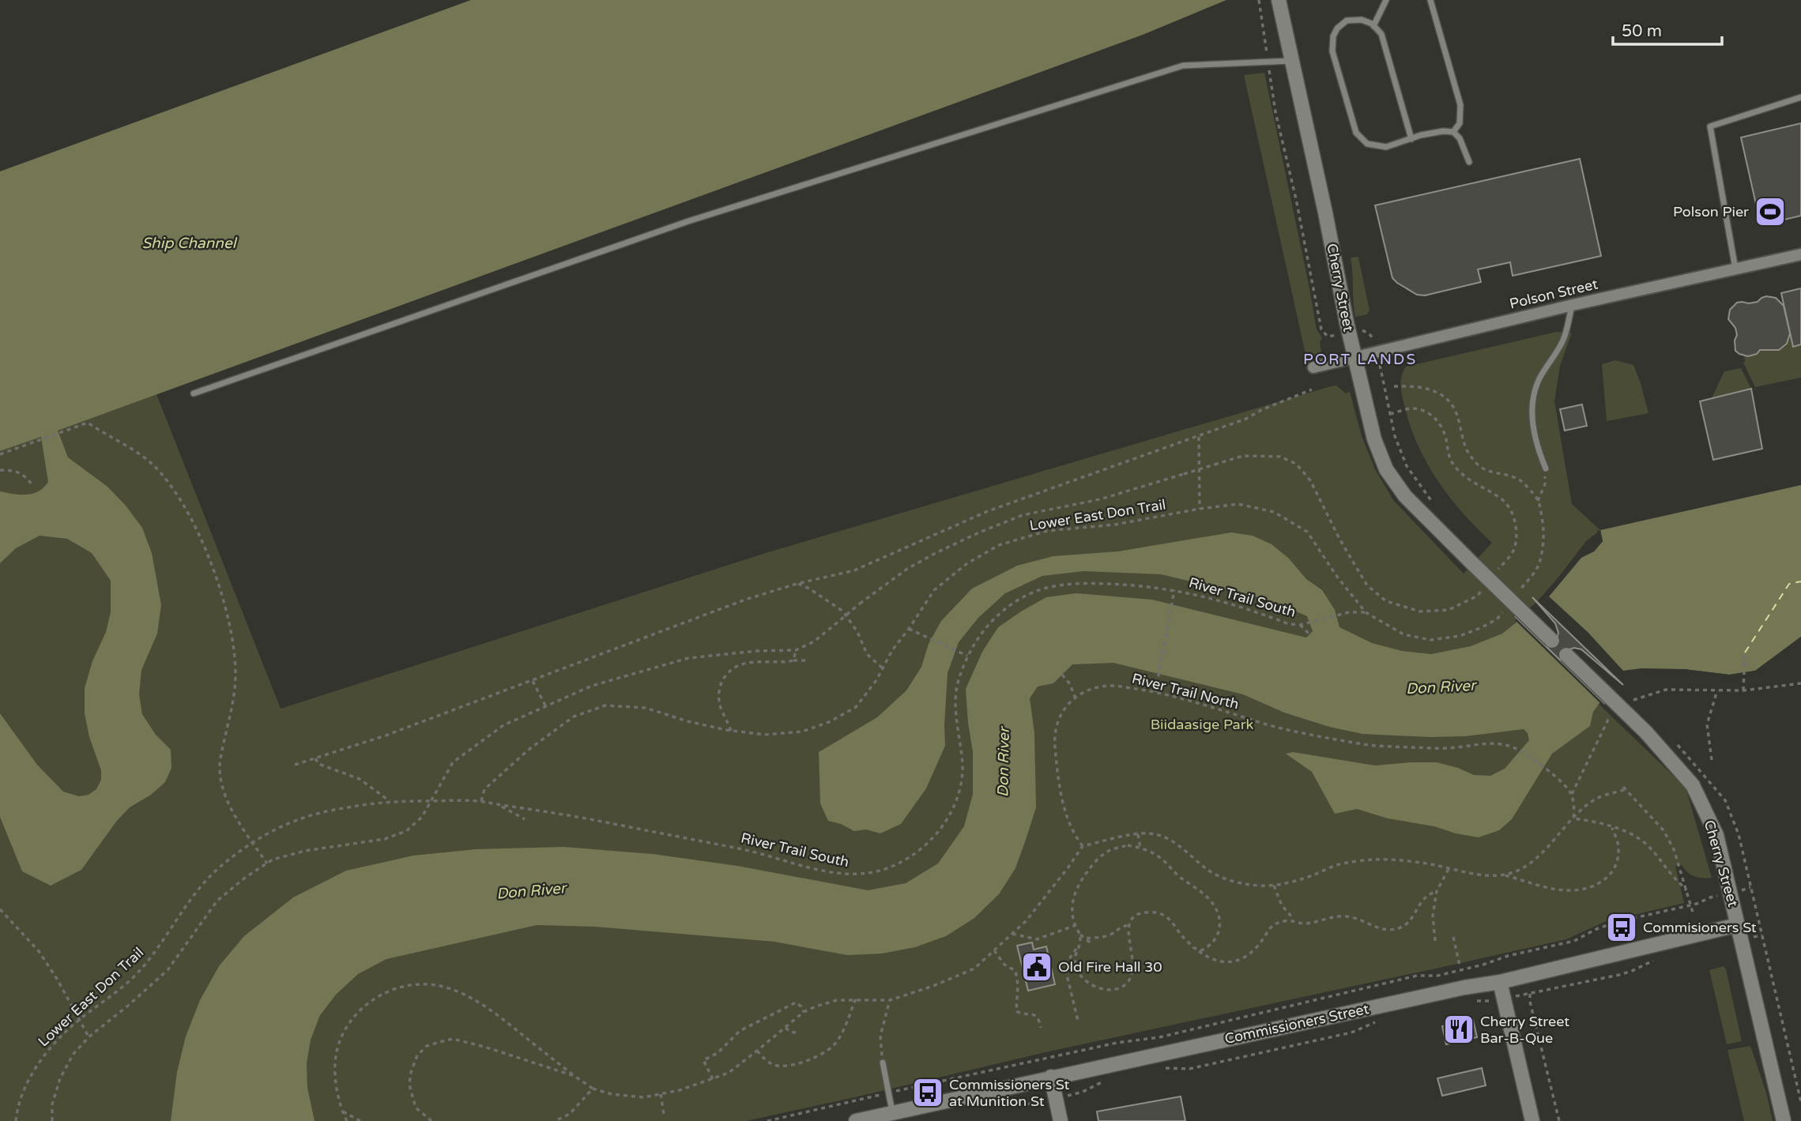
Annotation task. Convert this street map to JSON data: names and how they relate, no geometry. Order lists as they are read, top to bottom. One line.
{"streets":{"street":["Cherry Street","Polson Street","Commissioners Street"],"path":["Lower East Don Trail","River Trail South","River Trail North"]},"crossings":[["Cherry Street","Polson Street"],["Cherry Street","Commissioners Street"],["Lower East Don Trail","River Trail South"]],"districts":["PORT LANDS"],"water":["Ship Channel","Don River"],"parks":["Biidaasige Park"],"places":{"sports":["Polson Pier"],"bus stop":["Commisioners St","Commissioners St at Munition St"],"public building":["Old Fire Hall 30"],"restaurant":["Cherry Street Bar-B-Que"]},"scale_bar":"50 m"}
